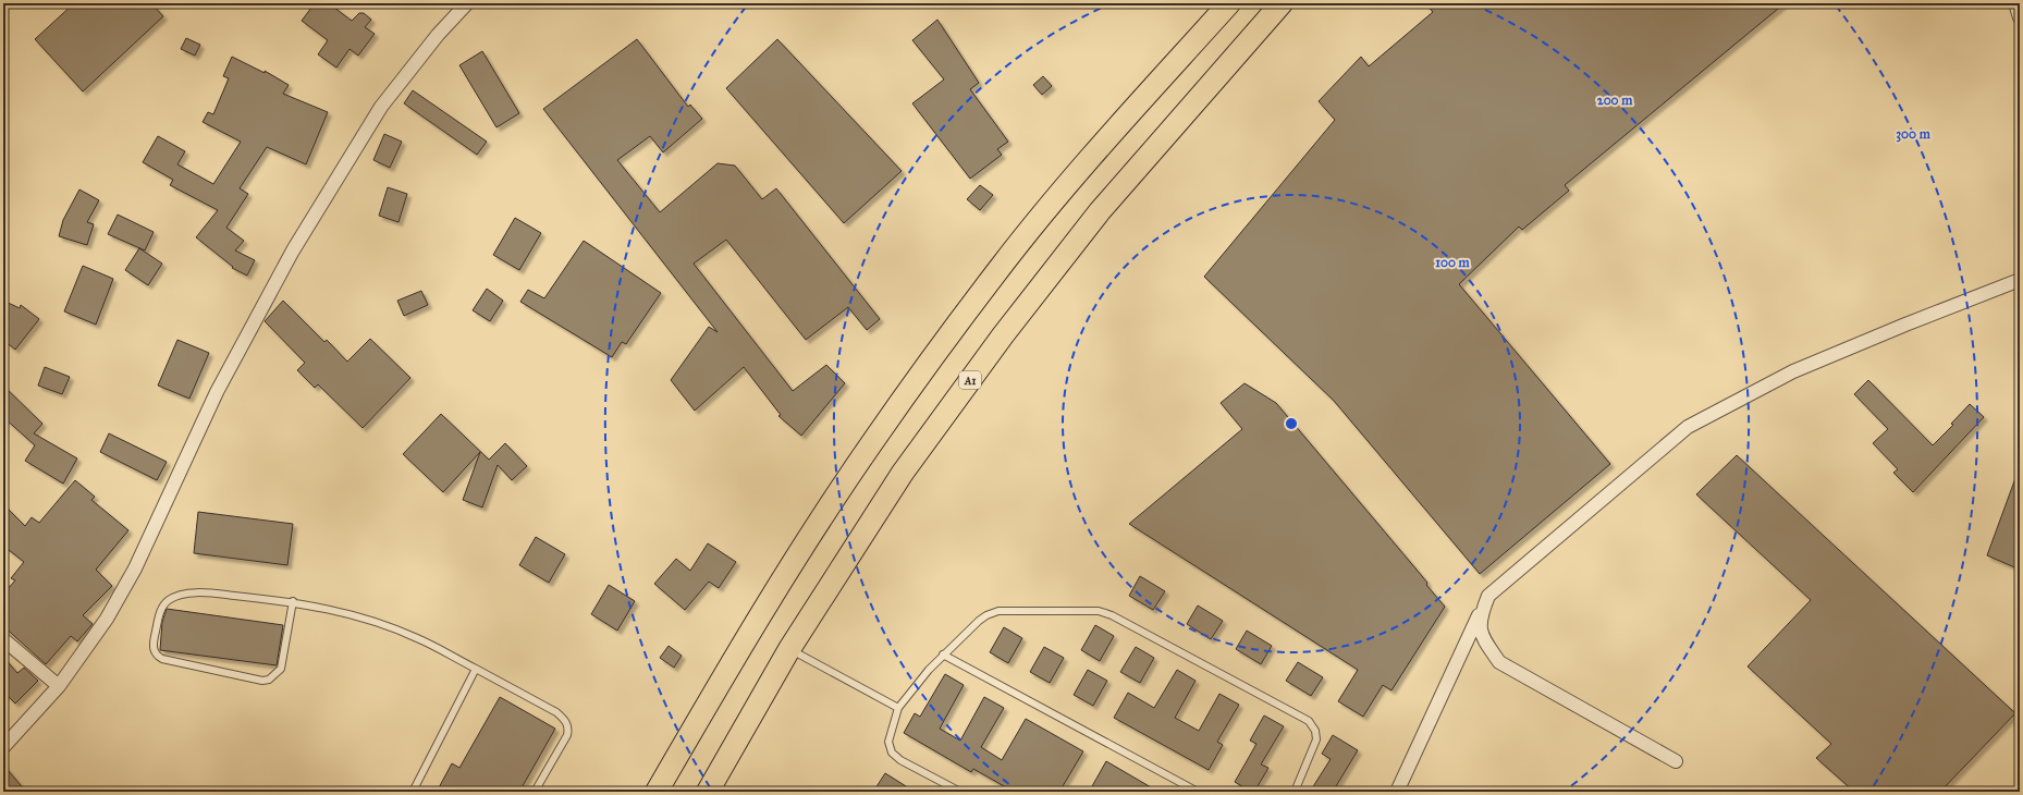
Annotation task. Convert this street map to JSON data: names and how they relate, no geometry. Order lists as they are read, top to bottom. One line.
{"streets":{"highway":["A1"]},"rings":["200 m","300 m","100 m"]}
